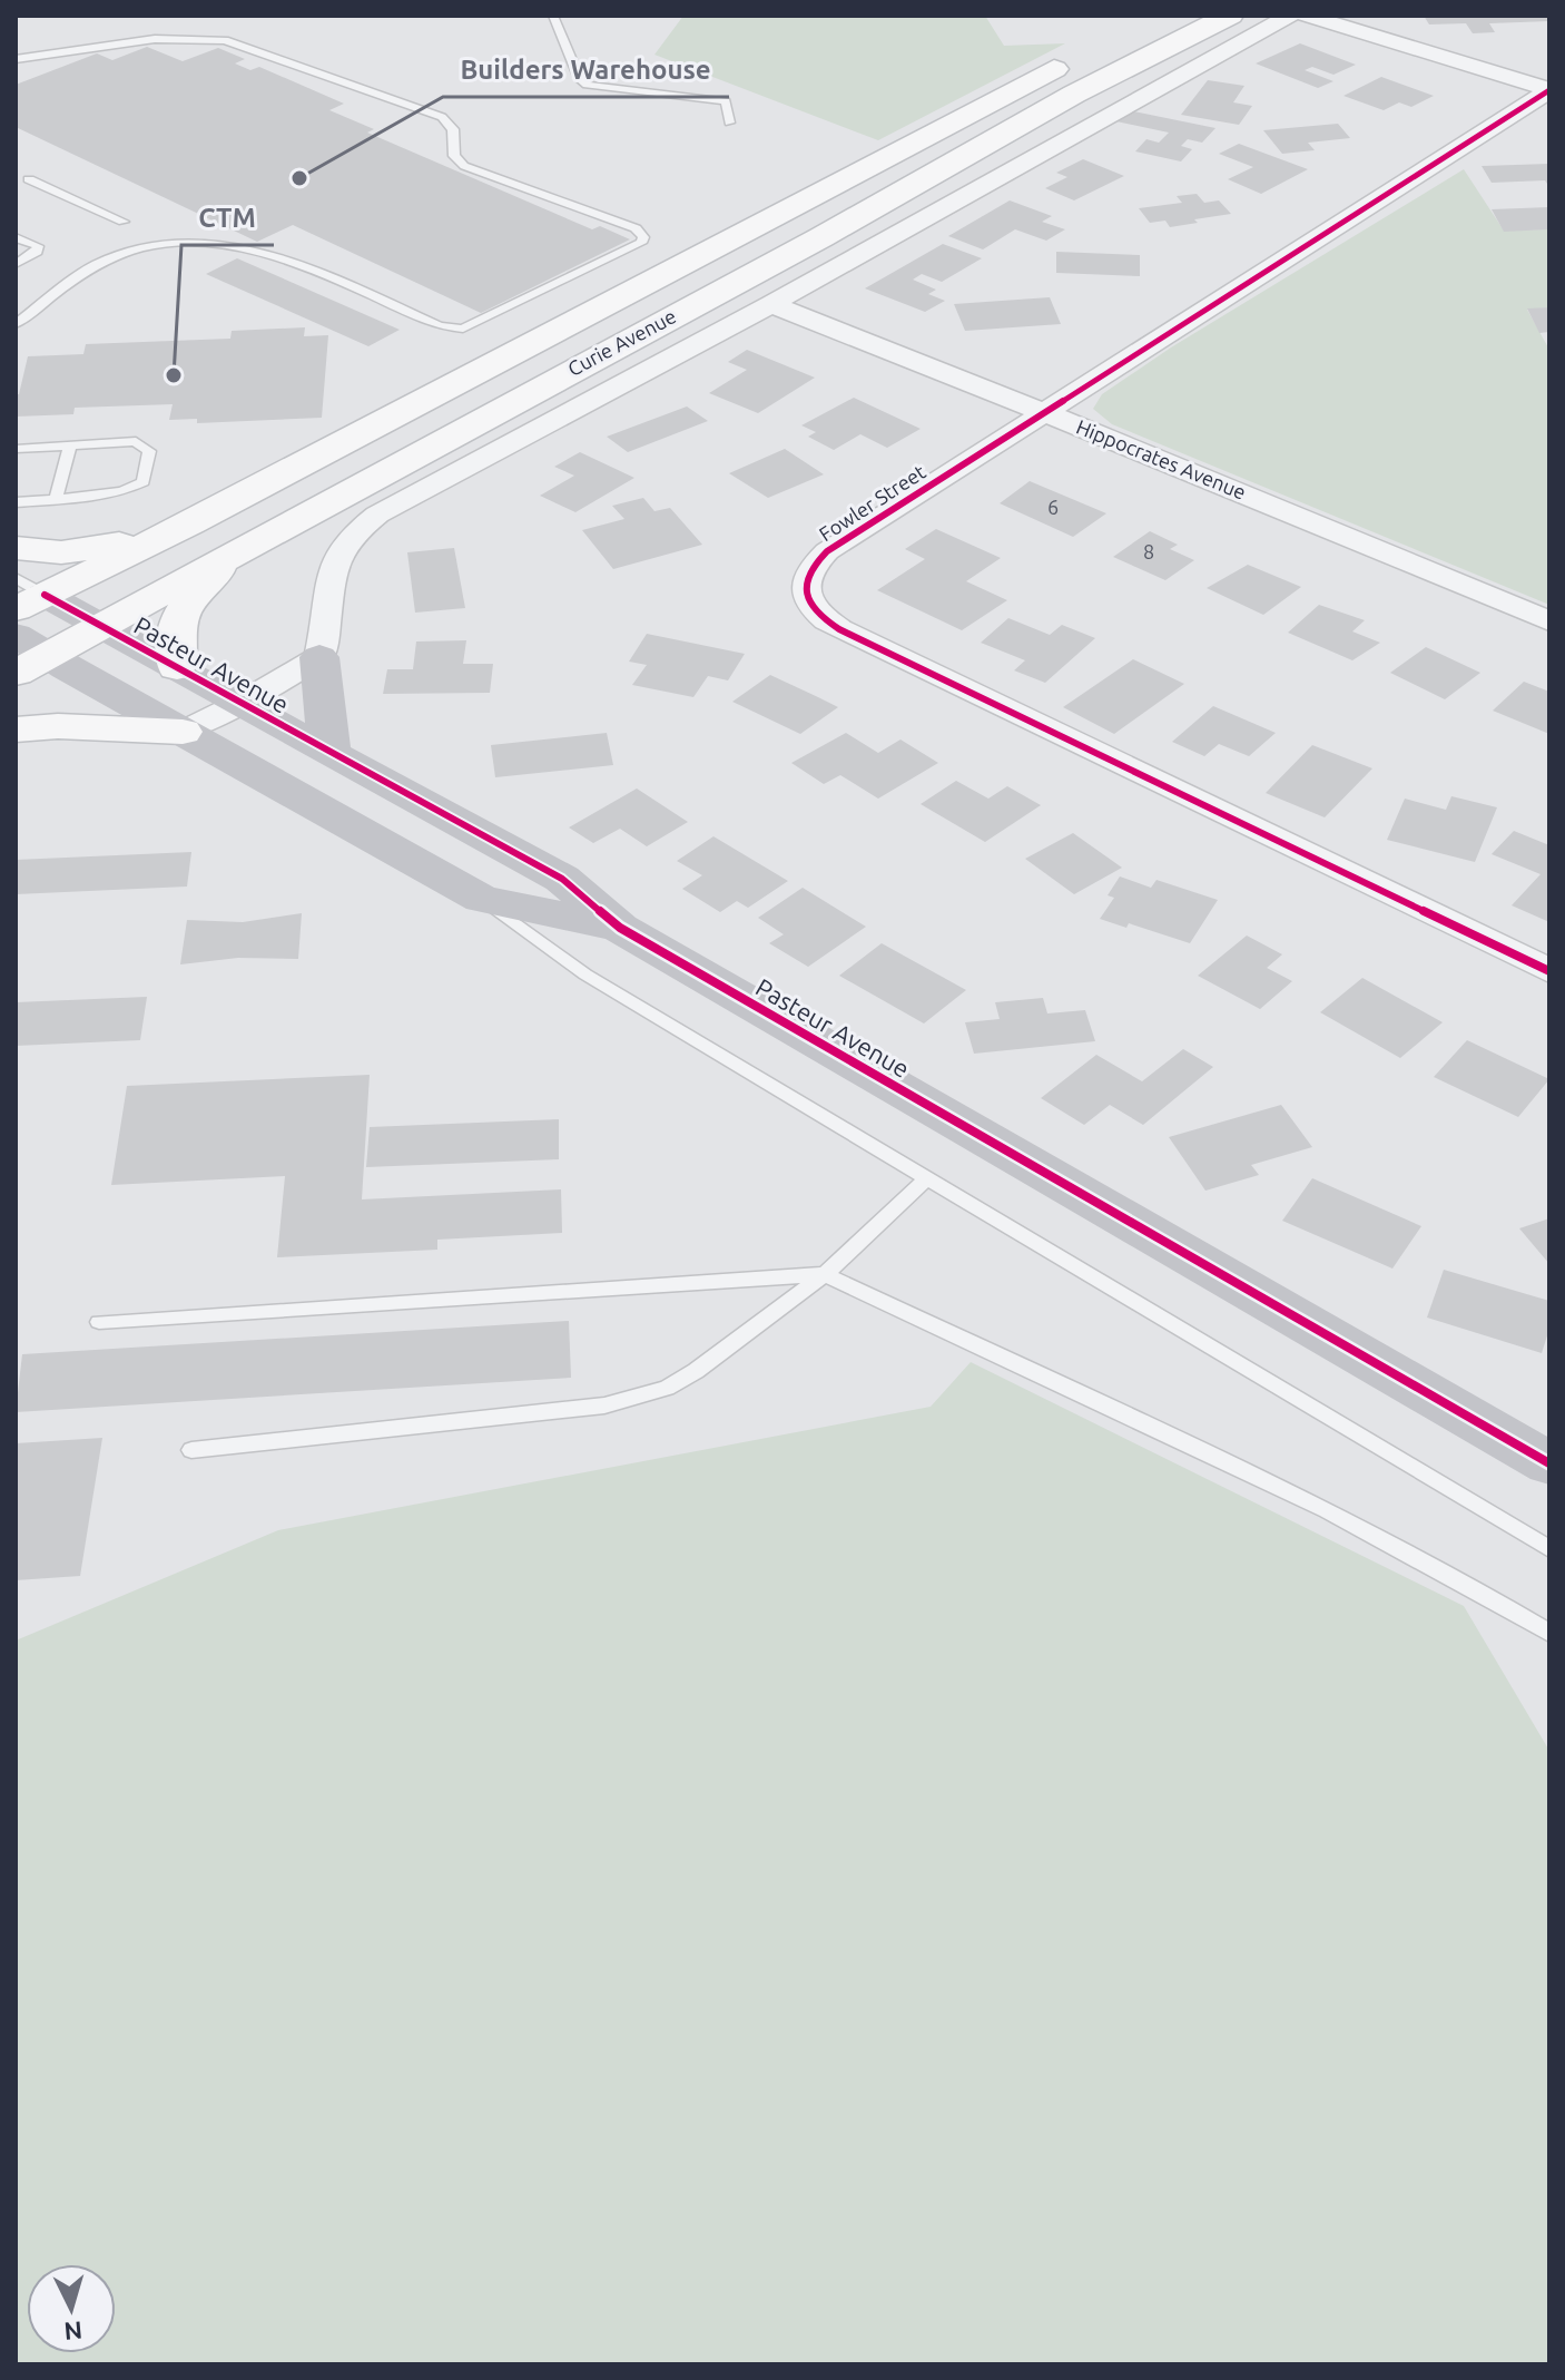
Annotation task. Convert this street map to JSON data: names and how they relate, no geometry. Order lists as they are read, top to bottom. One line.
{"streets":{"main road":["Curie Avenue"],"street":["Hippocrates Avenue","Fowler Street","Pasteur Avenue"]},"crossings":[["Curie Avenue","Hippocrates Avenue"],["Curie Avenue","Pasteur Avenue"],["Hippocrates Avenue","Fowler Street"]],"places":["Builders Warehouse","CTM"],"house_numbers":["6","8"],"north":"bottom"}
